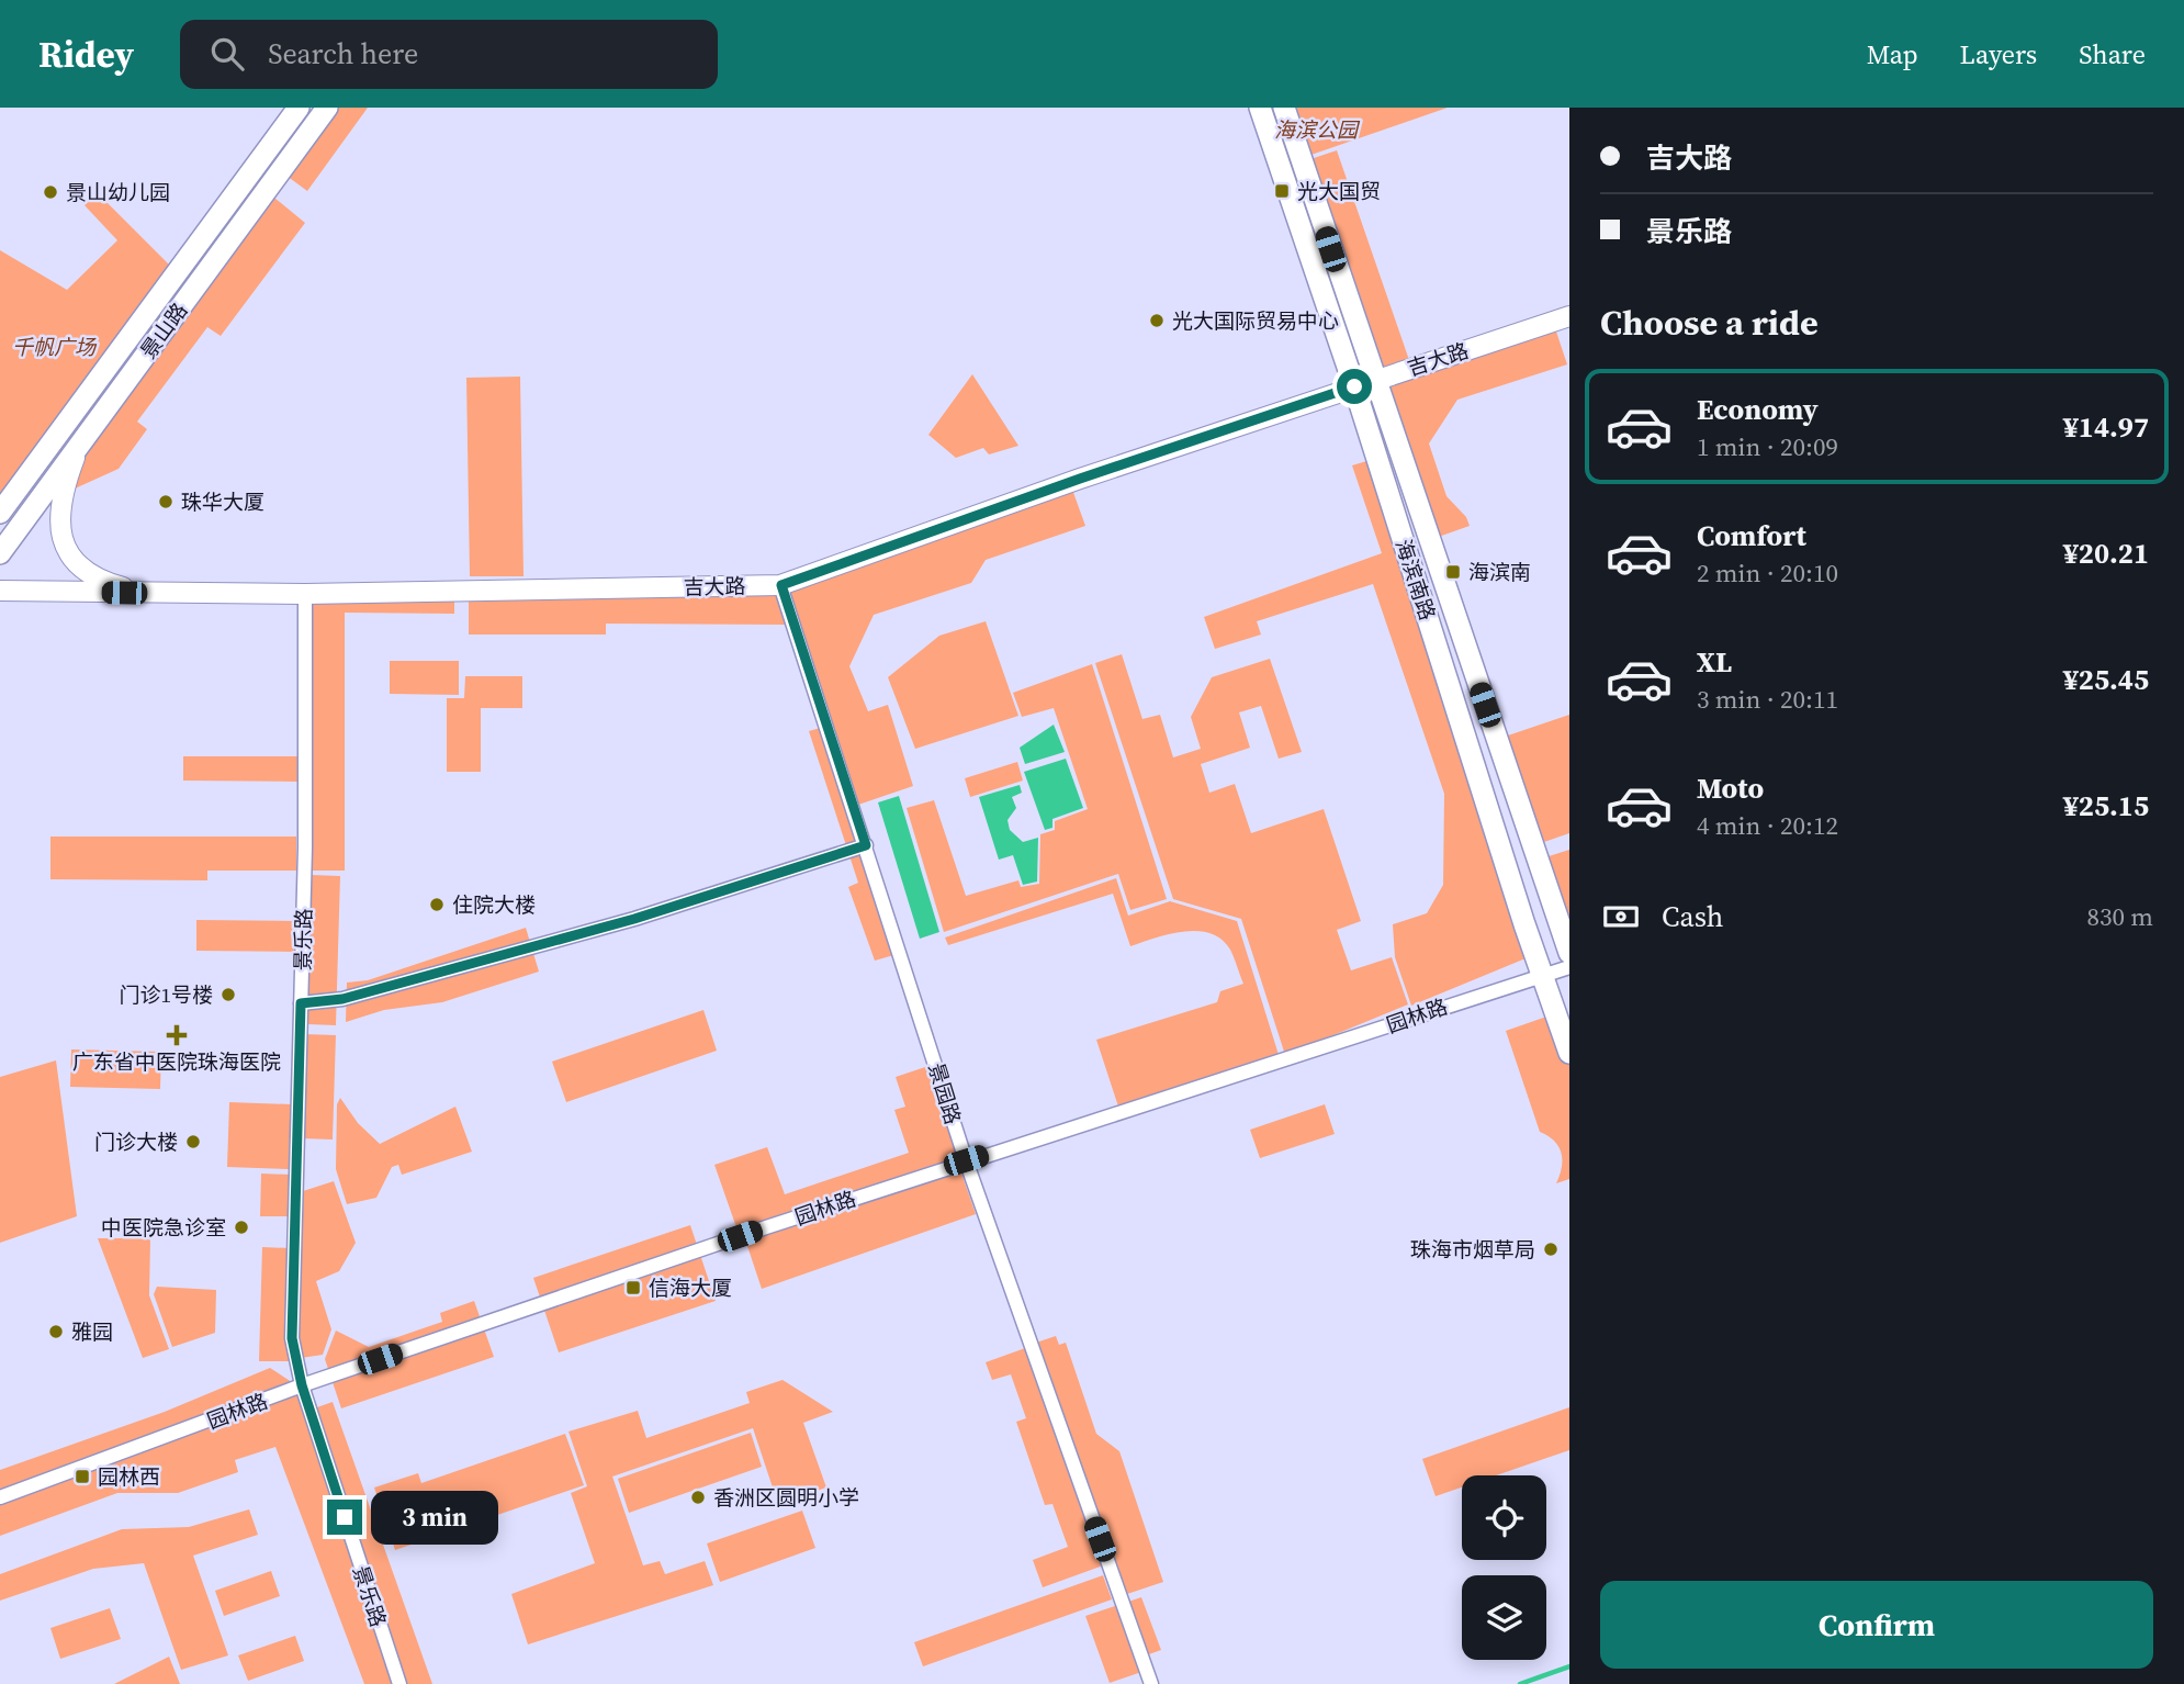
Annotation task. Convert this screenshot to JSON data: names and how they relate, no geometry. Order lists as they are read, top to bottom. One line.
{"streets":{"main road":["景山路","吉大路","海滨南路"],"street":["景乐路","园林路","景园路"]},"crossings":[["吉大路","海滨南路"],["吉大路","景乐路"],["吉大路","景园路"],["海滨南路","园林路"],["景乐路","园林路"],["园林路","景园路"]],"parks":["海滨公园","千帆广场"],"places":{"transit":["光大国贸","海滨南","信海大厦","园林西"],"other":["景山幼儿园","光大国际贸易中心","珠华大厦","住院大楼","门诊1号楼","门诊大楼","中医院急诊室","珠海市烟草局","雅园","香洲区圆明小学"],"health":["广东省中医院珠海医院"]},"page":{"header":"Ridey","search":"Search here","nav":["Map","Layers","Share"],"banner":["吉大路","景乐路"],"heading":"Choose a ride","list":[{"name":"Economy","note":"1 min · 20:09","value":"¥14.97"},{"name":"Comfort","note":"2 min · 20:10","value":"¥20.21"},{"name":"XL","note":"3 min · 20:11","value":"¥25.45"},{"name":"Moto","note":"4 min · 20:12","value":"¥25.15"}],"pay":["Cash","830 m"],"bubble":"3 min","buttons":"Confirm"}}
